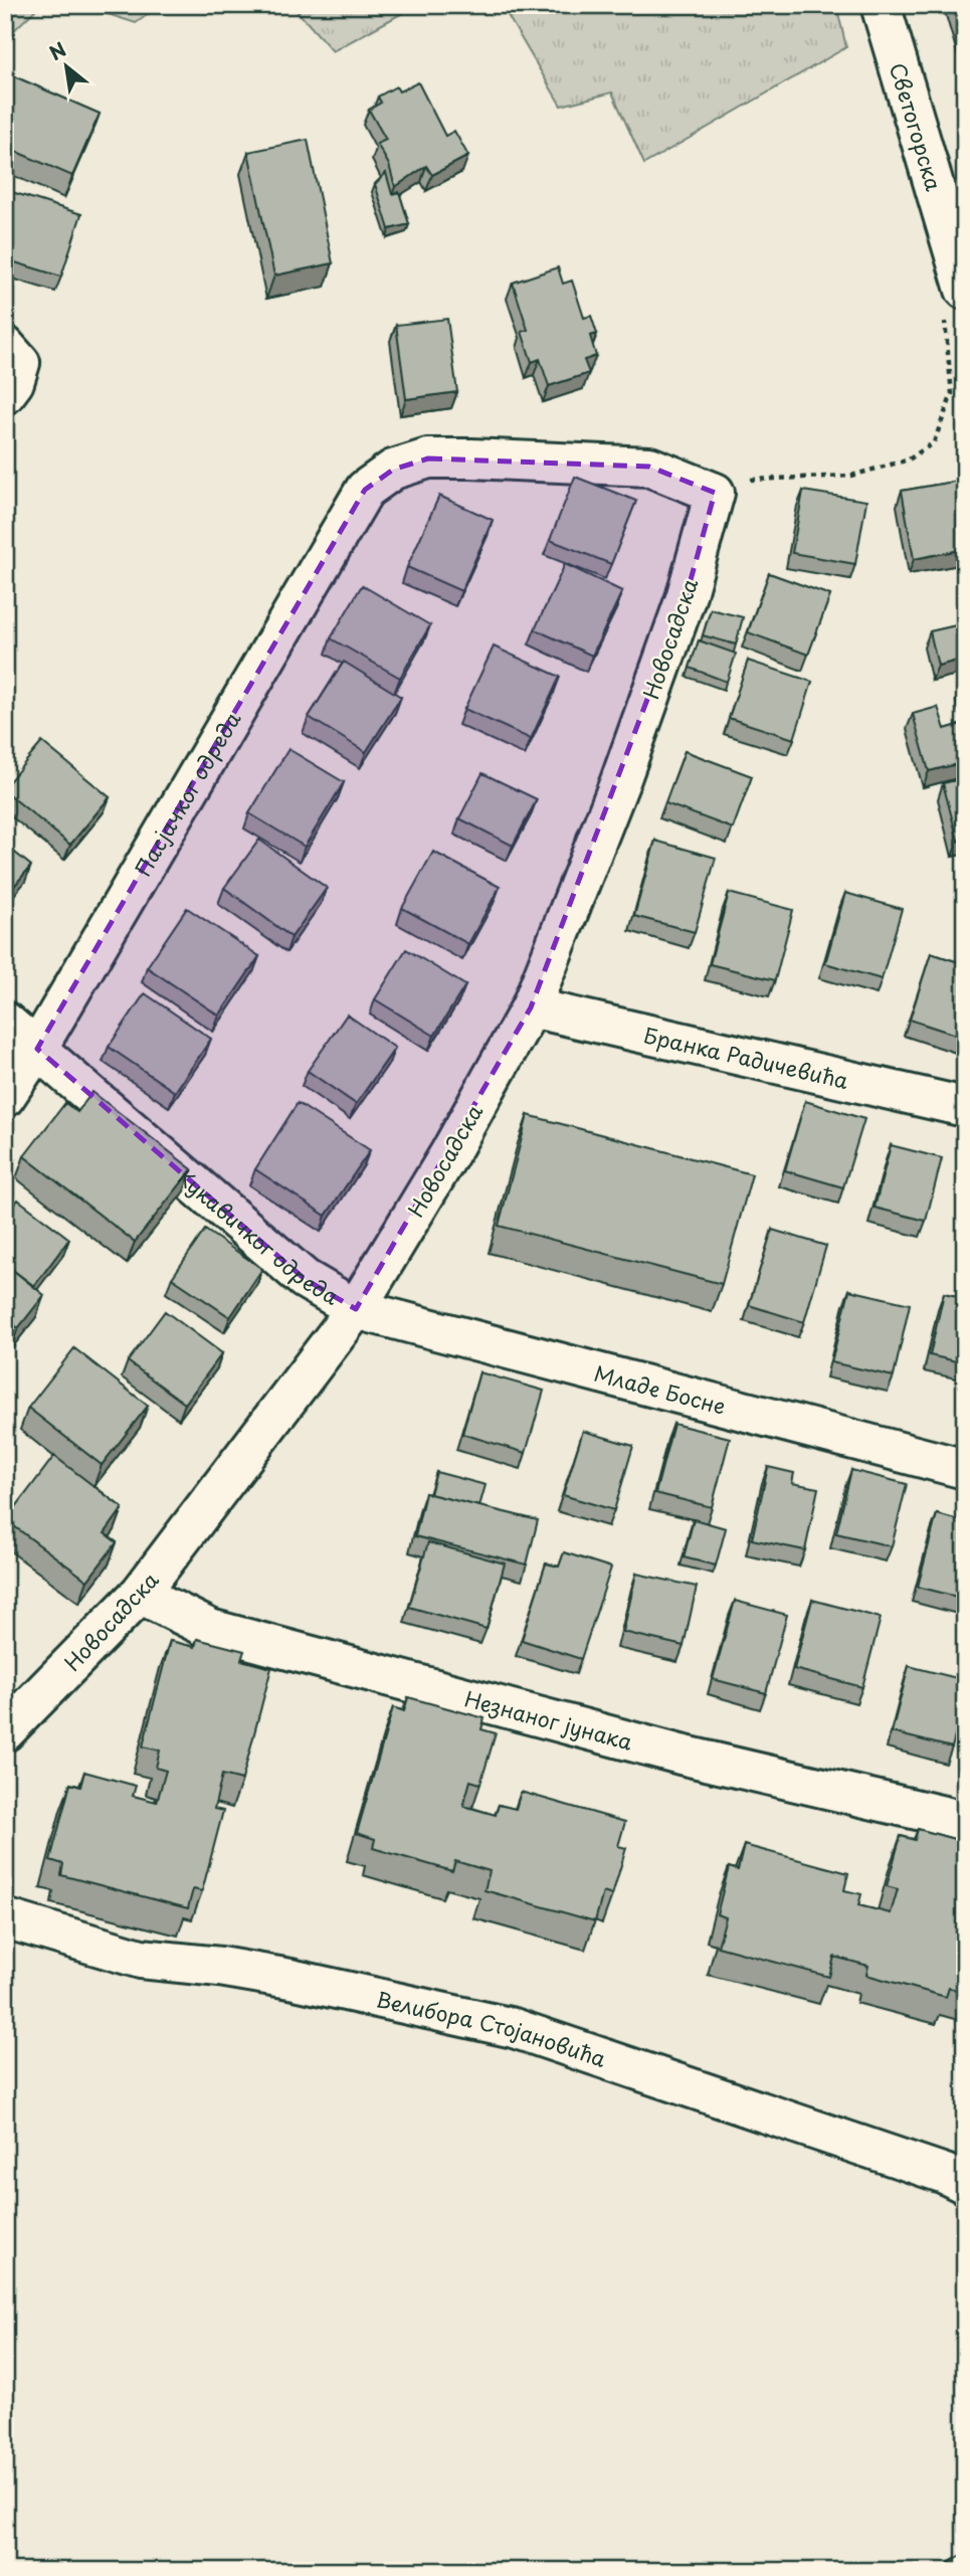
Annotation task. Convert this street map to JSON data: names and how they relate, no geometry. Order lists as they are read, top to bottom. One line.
{"streets":{"street":["Светогорска","Новосадска","Пасјачког одреда","Бранка Радичевића","Кукавичког одреда","Младе Босне","Незнаног јунака","Велибора Стојановића"]},"crossings":[["Новосадска","Пасјачког одреда"],["Новосадска","Бранка Радичевића"],["Новосадска","Кукавичког одреда"],["Новосадска","Младе Босне"],["Новосадска","Незнаног јунака"],["Пасјачког одреда","Кукавичког одреда"],["Кукавичког одреда","Младе Босне"]],"north":"top left"}
